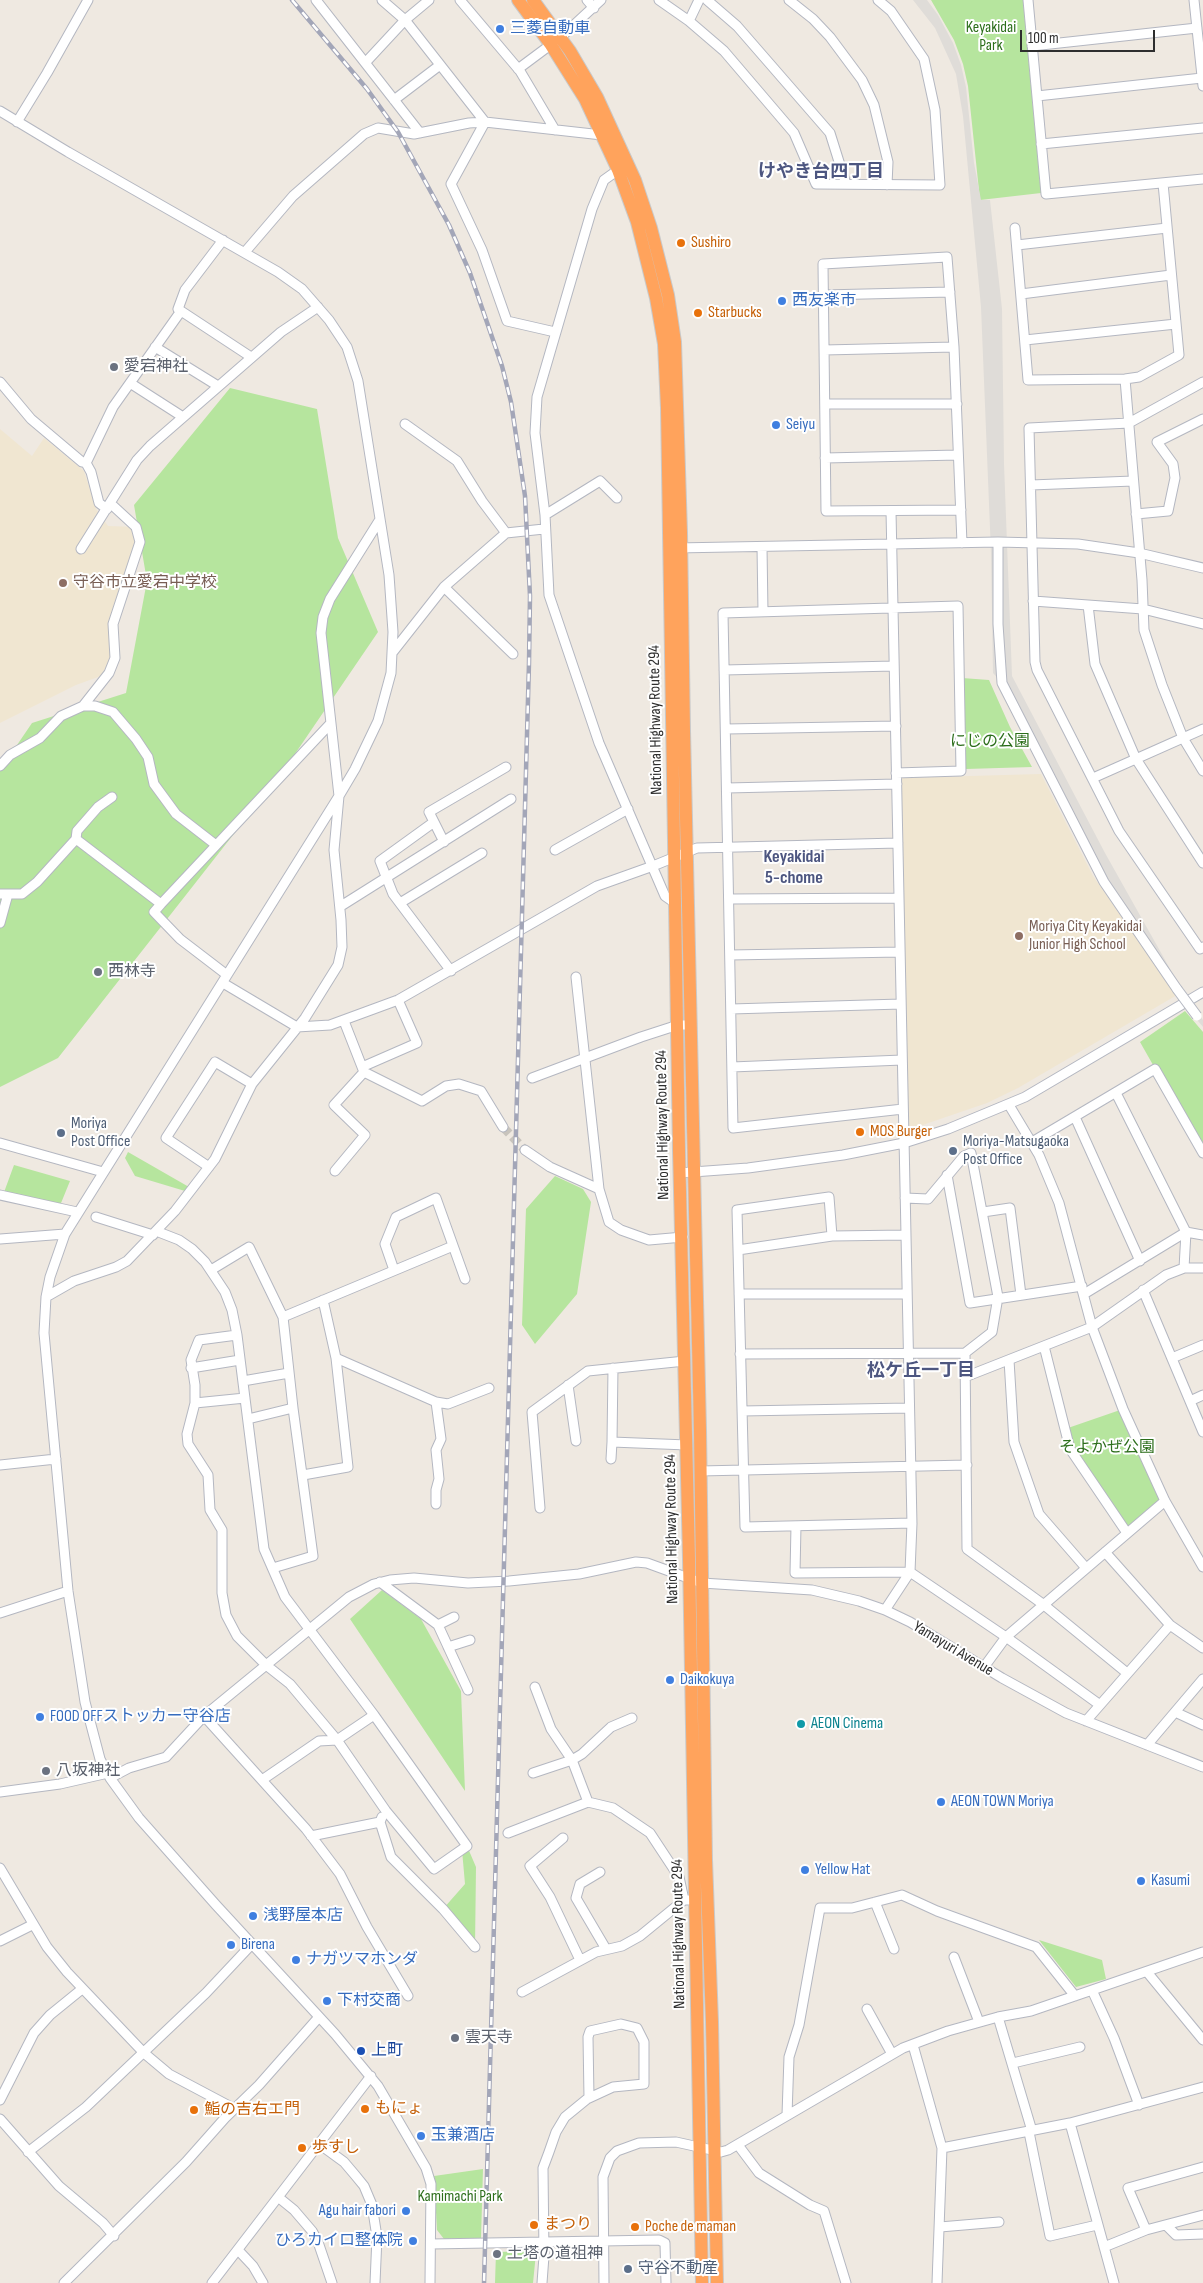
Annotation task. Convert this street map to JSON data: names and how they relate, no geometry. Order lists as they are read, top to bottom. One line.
{"streets":{"highway":["National Highway Route 294"],"street":["Yamayuri Avenue"]},"crossings":[["National Highway Route 294","Yamayuri Avenue"]],"districts":["けやき台四丁目","Keyakidai 5-chome","松ケ丘一丁目"],"parks":["Keyakidai Park","にじの公園","そよかぜ公園","Kamimachi Park"],"places":["三菱自動車","Sushiro","西友楽市","Starbucks","愛宕神社","Seiyu","守谷市立愛宕中学校","Moriya City Keyakidai Junior High School","西林寺","MOS Burger","Moriya Post Office","Moriya-Matsugaoka Post Office","Daikokuya","FOOD OFFストッカー守谷店","AEON Cinema","八坂神社","AEON TOWN Moriya","Yellow Hat","Kasumi","浅野屋本店","Birena","ナガツマホンダ","下村交商","雲天寺","上町","もにょ","鮨の吉右エ門","玉兼酒店","歩すし","Agu hair fabori","まつり","Poche de maman","ひろカイロ整体院","土塔の道祖神","守谷不動産"],"scale_bar":"100 m"}
